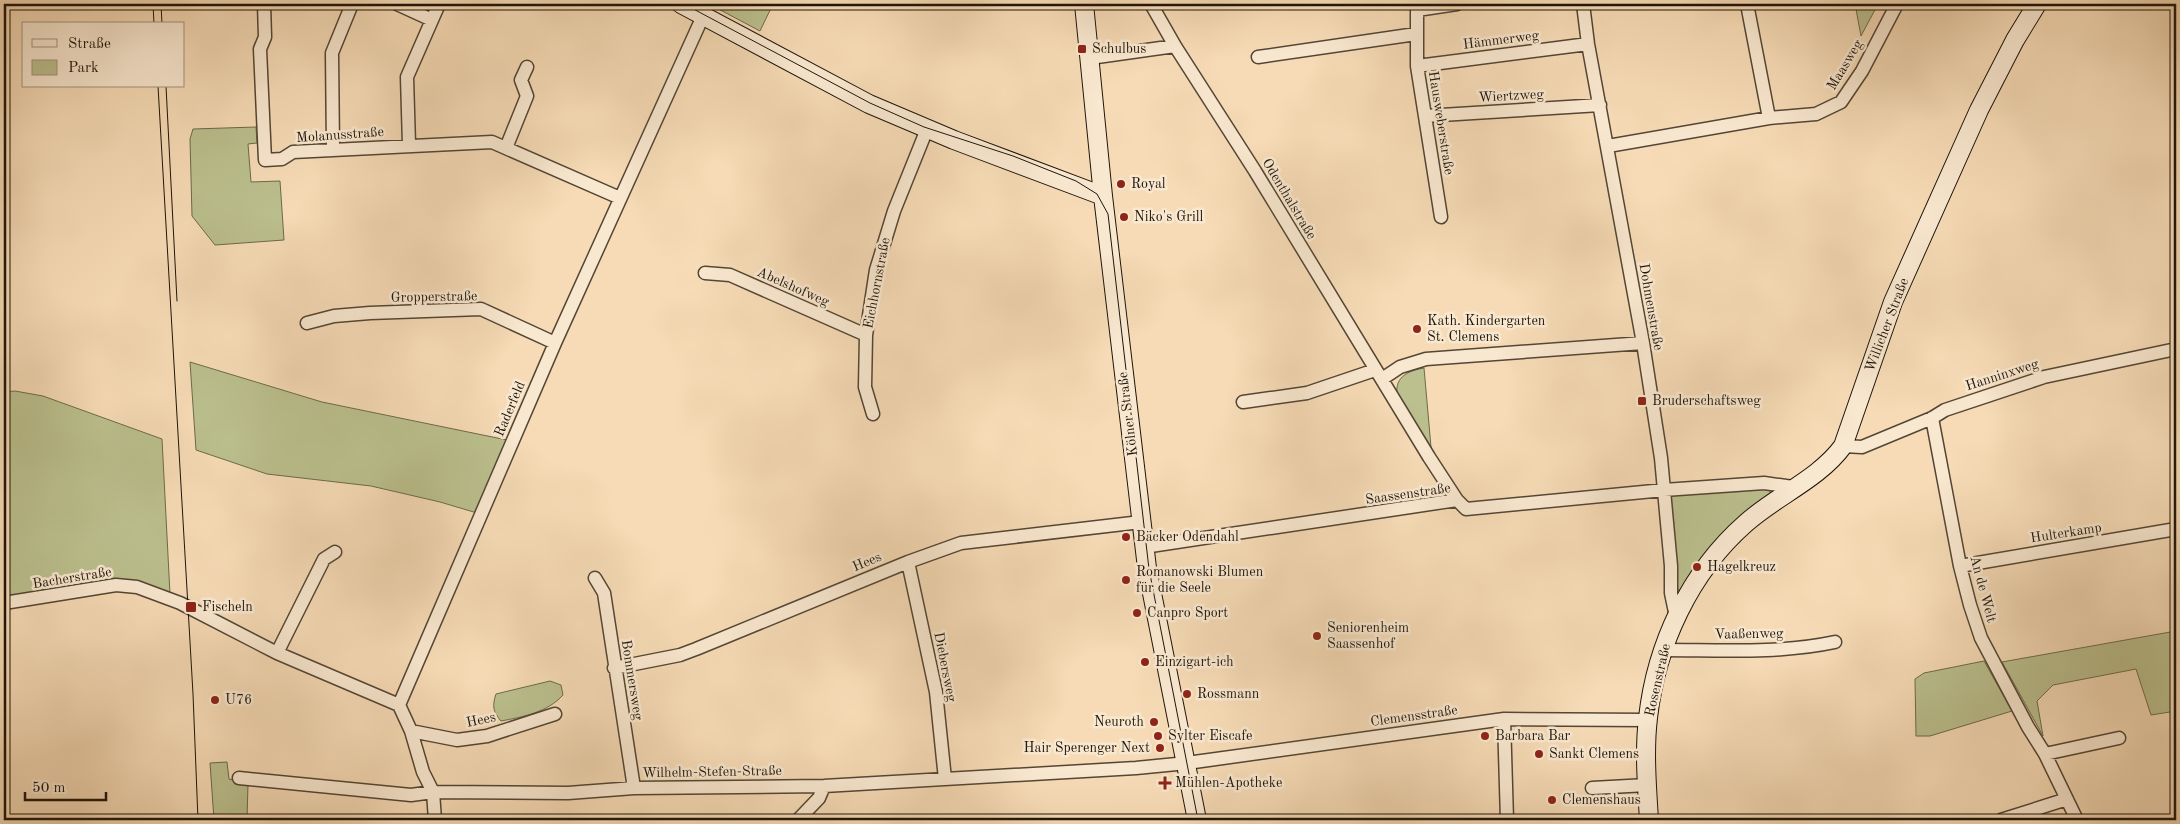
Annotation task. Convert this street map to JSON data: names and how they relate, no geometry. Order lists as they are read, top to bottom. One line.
{"streets":{"street":["Hämmerweg","Maasweg","Wiertzweg","Hausweberstraße","Molanusstraße","Odenthalstraße","Eichhornstraße","Abelshofweg","Gropperstraße","Dohmenstraße","Willicher Straße","Hanninxweg","Raderfeld","Kölner Straße","Saassenstraße","Hulterkamp","Hees","Bacherstraße","An de Welt","Vaaßenweg","Diebersweg","Bommersweg","Rosenstraße","Clemensstraße","Wilhelm-Stefen-Straße"]},"crossings":[["Hämmerweg","Hausweberstraße"],["Hämmerweg","Dohmenstraße"],["Maasweg","Dohmenstraße"],["Wiertzweg","Hausweberstraße"],["Wiertzweg","Dohmenstraße"],["Molanusstraße","Raderfeld"],["Odenthalstraße","Saassenstraße"],["Eichhornstraße","Abelshofweg"],["Gropperstraße","Raderfeld"],["Dohmenstraße","Willicher Straße"],["Dohmenstraße","Saassenstraße"],["Dohmenstraße","Rosenstraße"],["Willicher Straße","Hanninxweg"],["Willicher Straße","Saassenstraße"],["Willicher Straße","Rosenstraße"],["Hanninxweg","An de Welt"],["Kölner Straße","Saassenstraße"],["Kölner Straße","Hees"],["Kölner Straße","Clemensstraße"],["Kölner Straße","Wilhelm-Stefen-Straße"],["Hulterkamp","An de Welt"],["Hees","Diebersweg"],["Hees","Bommersweg"],["Vaaßenweg","Rosenstraße"],["Diebersweg","Wilhelm-Stefen-Straße"],["Bommersweg","Wilhelm-Stefen-Straße"],["Rosenstraße","Clemensstraße"],["Clemensstraße","Wilhelm-Stefen-Straße"]],"places":{"transit":["Schulbus","Bruderschaftsweg","Fischeln"],"other":["Royal","Niko's Grill","Kath. Kindergarten St. Clemens","Bäcker Odendahl","Hagelkreuz","Romanowski Blumen für die Seele","Canpro Sport","Seniorenheim Saassenhof","Einzigart-ich","Rossmann","U76","Neuroth","Sylter Eiscafe","Barbara Bar","Hair Sperenger Next","Sankt Clemens","Clemenshaus"],"health":["Mühlen-Apotheke"]},"legend":["Straße","Park"],"scale_bar":"50 m"}
